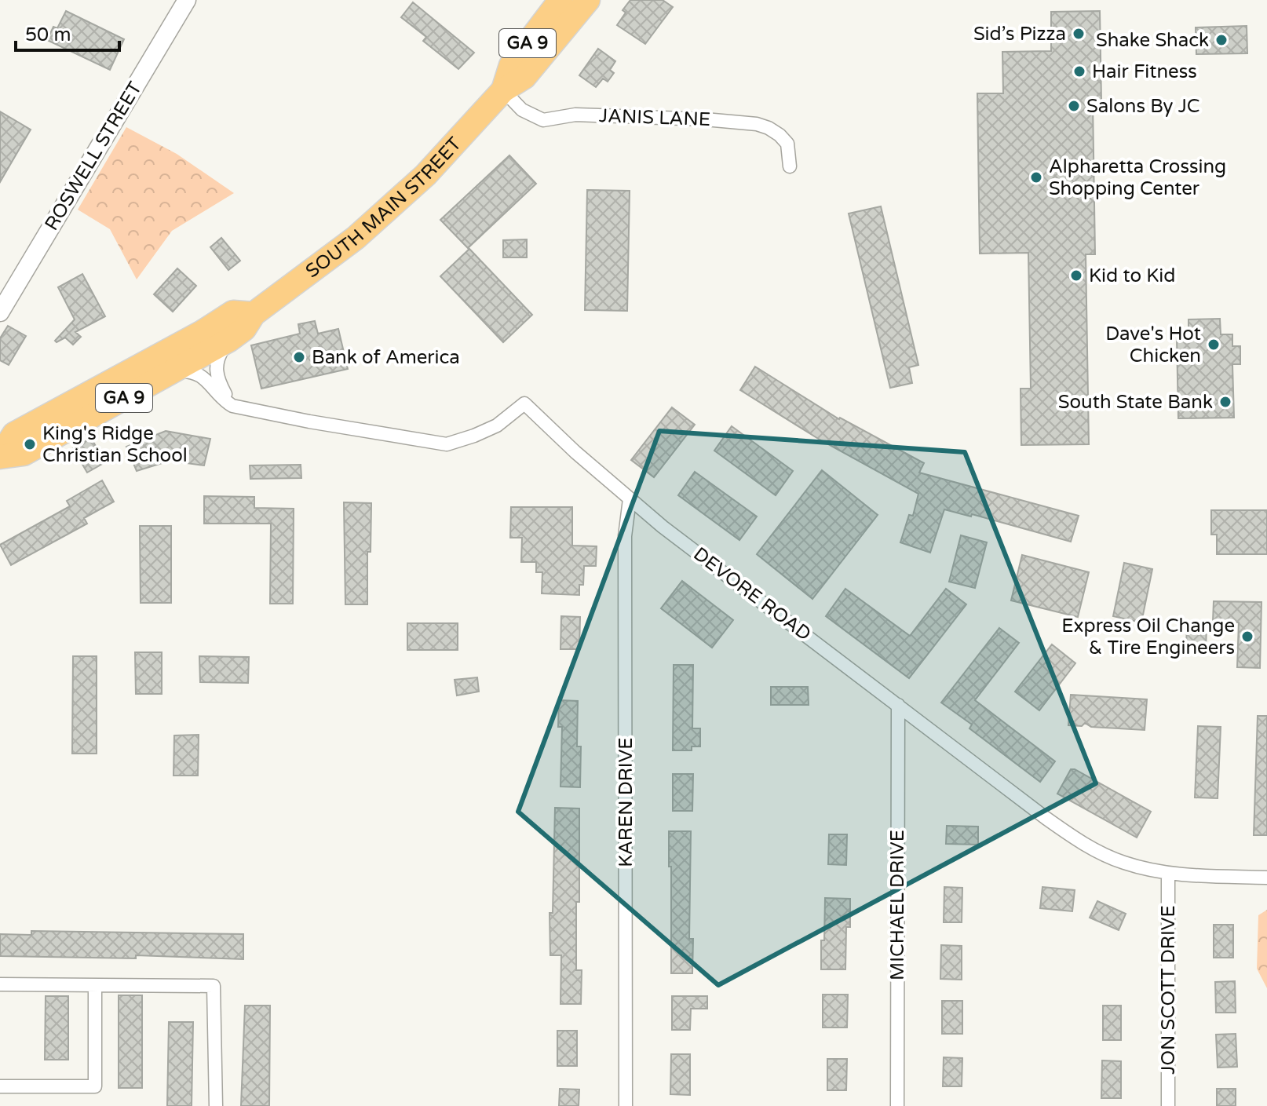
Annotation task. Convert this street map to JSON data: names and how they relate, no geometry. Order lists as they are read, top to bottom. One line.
{"streets":{"highway":["GA 9","SOUTH MAIN STREET"],"street":["JANIS LANE","ROSWELL STREET","DEVORE ROAD","KAREN DRIVE","MICHAEL DRIVE","JON SCOTT DRIVE"]},"crossings":[["JANIS LANE","SOUTH MAIN STREET"],["DEVORE ROAD","KAREN DRIVE"],["DEVORE ROAD","MICHAEL DRIVE"],["DEVORE ROAD","JON SCOTT DRIVE"]],"places":["Sid’s Pizza","Shake Shack","Hair Fitness","Salons By JC","Alpharetta Crossing Shopping Center","Kid to Kid","Dave's Hot Chicken","Bank of America","South State Bank","King's Ridge Christian School","Express Oil Change & Tire Engineers"],"scale_bar":"50 m"}
